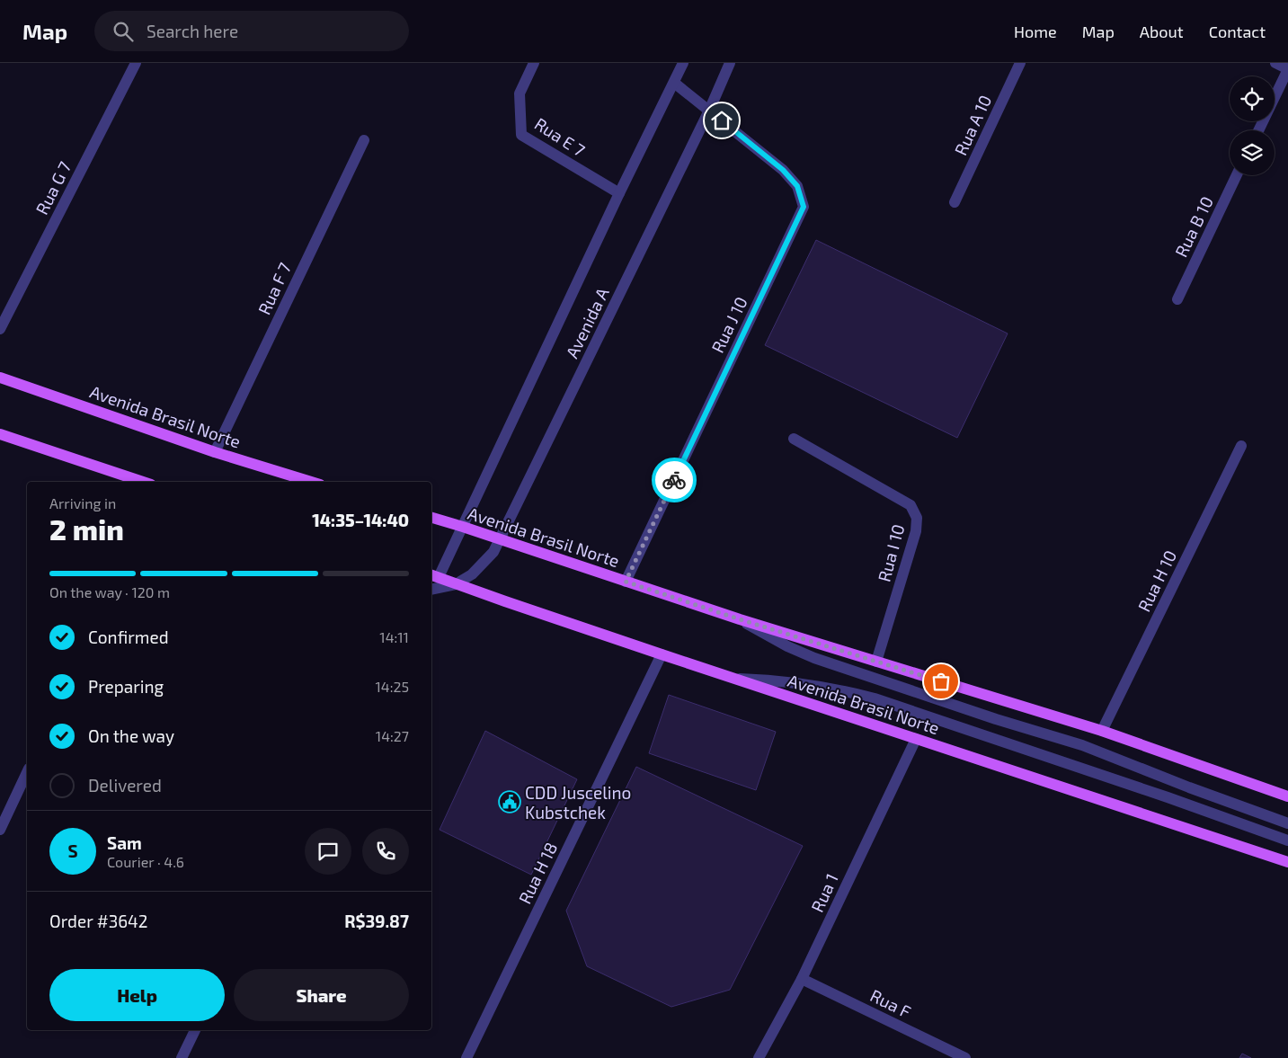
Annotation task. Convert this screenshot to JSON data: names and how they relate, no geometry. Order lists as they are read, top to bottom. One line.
{"streets":{"main road":["Avenida Brasil Norte"],"street":["Rua A 10","Rua E 7","Rua G 7","Rua B 10","Rua F 7","Avenida A","Rua J 10","Rua I 10","Rua H 10","Rua H 18","Rua 1","Rua F"]},"crossings":[["Rua E 7","Avenida A"],["Rua F 7","Avenida Brasil Norte"],["Avenida A","Rua J 10"],["Avenida A","Avenida Brasil Norte"],["Rua J 10","Avenida Brasil Norte"],["Avenida Brasil Norte","Rua I 10"],["Avenida Brasil Norte","Rua H 10"],["Avenida Brasil Norte","Rua H 18"],["Avenida Brasil Norte","Rua 1"],["Rua 1","Rua F"]],"places":{"public building":["CDD Juscelino Kubstchek"]},"page":{"header":"Map","search":"Search here","nav":["Home","Map","About","Contact"],"heading":["2 min","Arriving in","14:35–14:40"],"panel":["Sam","Courier · 4.6","Order #3642","R$39.87"],"bar":"On the way · 120 m","list":[["Confirmed","14:11"],["Preparing","14:25"],["On the way","14:27"],"Delivered"],"round":"S","buttons":["Help","Share"]}}
